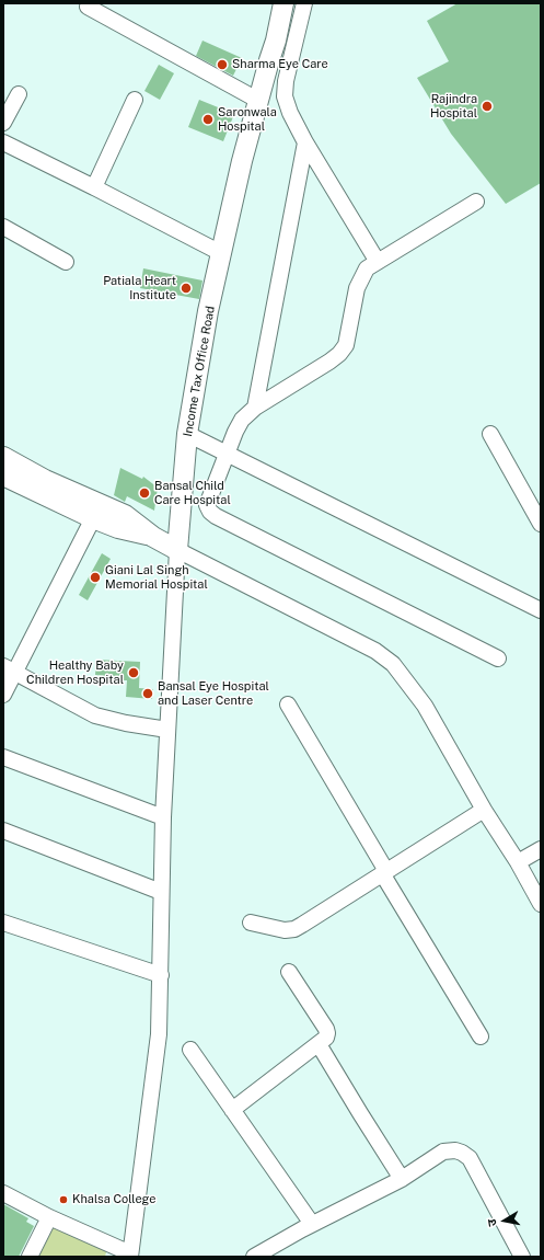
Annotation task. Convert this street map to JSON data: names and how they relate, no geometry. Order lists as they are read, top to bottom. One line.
{"streets":{"main road":["Income Tax Office Road"]},"places":["Sharma Eye Care","Rajindra Hospital","Saronwala Hospital","Patiala Heart Institute","Bansal Child Care Hospital","Giani Lal Singh Memorial Hospital","Healthy Baby Children Hospital","Bansal Eye Hospital and Laser Centre","Khalsa College"],"north":"left"}
